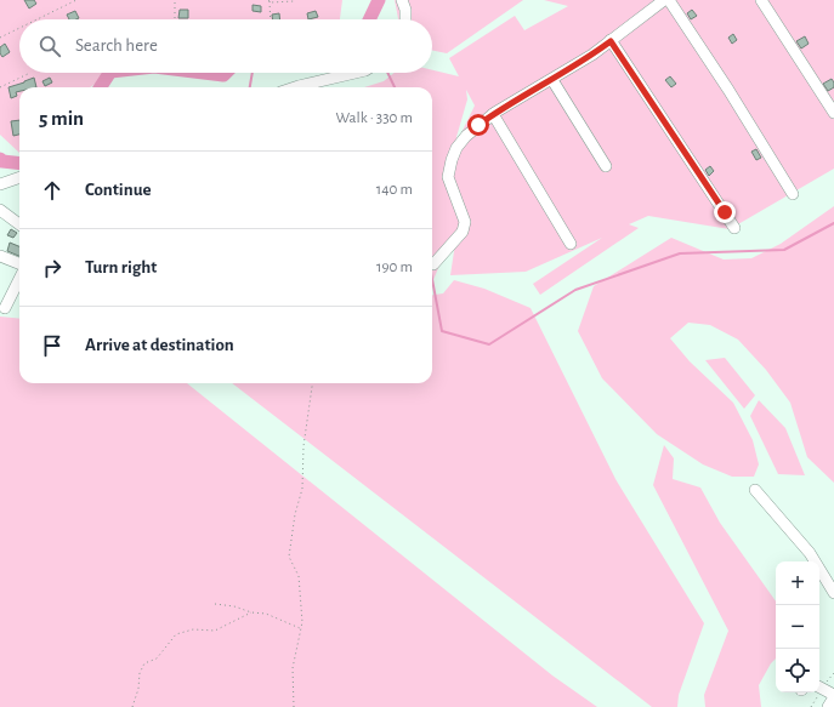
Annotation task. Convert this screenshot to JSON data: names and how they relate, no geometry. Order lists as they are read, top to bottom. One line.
{"page":{"search":"Search here","heading":["5 min","Walk · 330 m"],"list":[["Continue","140 m"],["Turn right","190 m"],"Arrive at destination"],"map_buttons":["+","−"]}}
